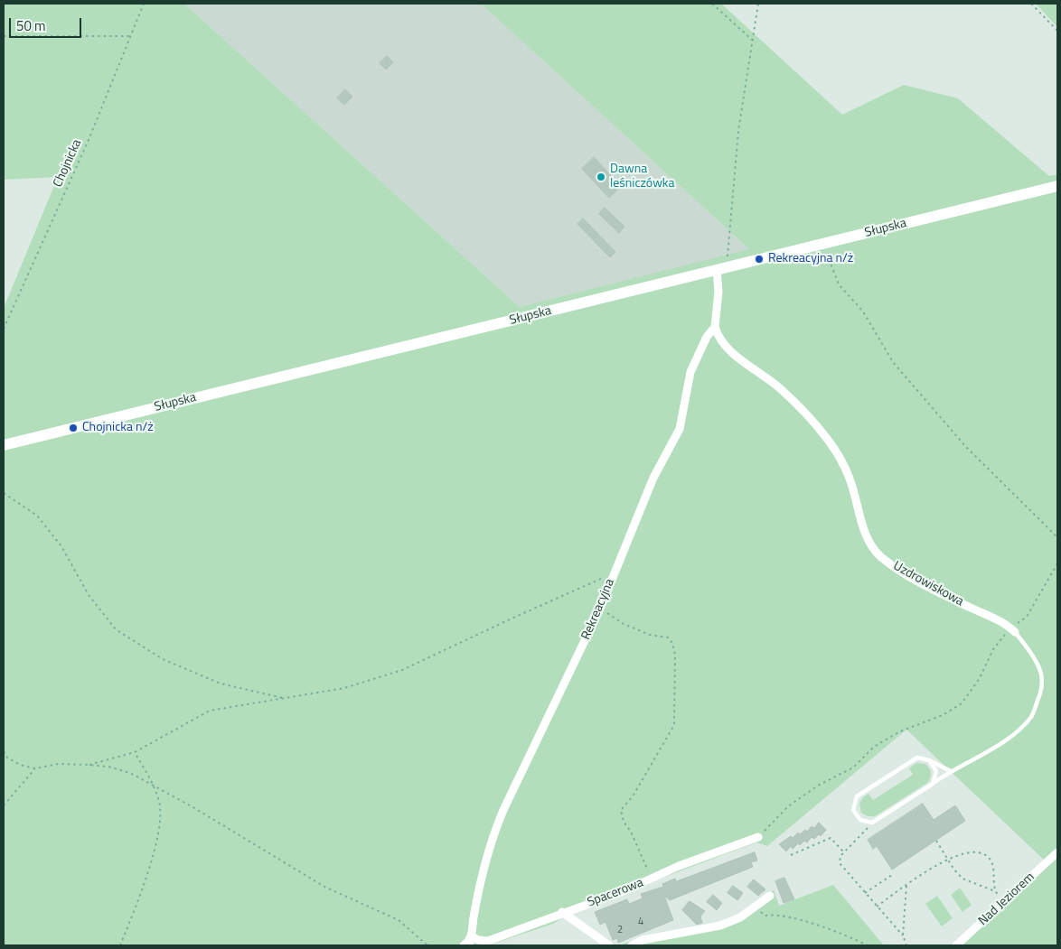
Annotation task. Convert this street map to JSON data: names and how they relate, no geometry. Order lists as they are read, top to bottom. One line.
{"streets":{"street":["Słupska","Uzdrowiskowa","Rekreacyjna","Spacerowa","Nad Jeziorem"],"path":["Chojnicka"]},"crossings":[["Słupska","Rekreacyjna"],["Uzdrowiskowa","Rekreacyjna"],["Rekreacyjna","Spacerowa"]],"places":["Dawna leśniczówka","Rekreacyjna n/ż","Chojnicka n/ż"],"house_numbers":["4","2"],"scale_bar":"50 m"}
